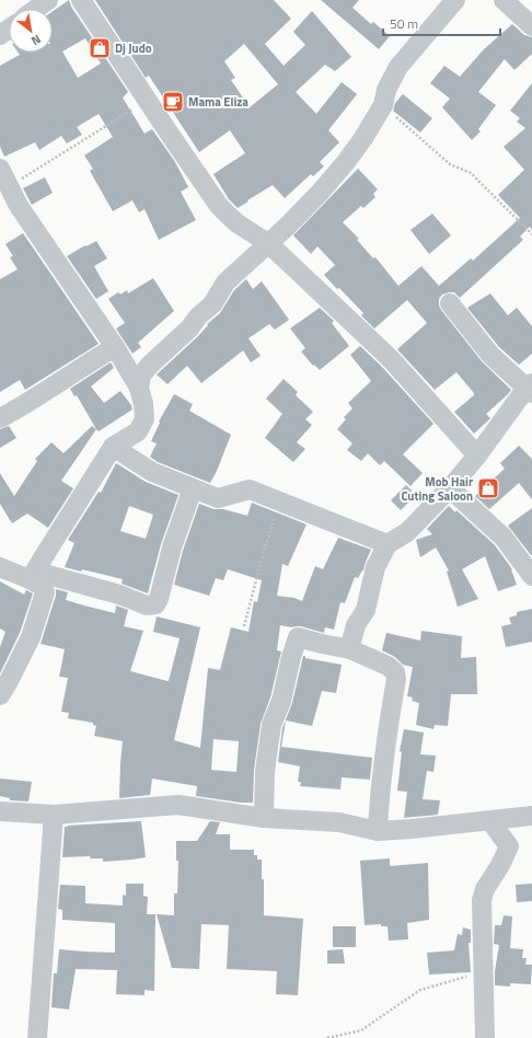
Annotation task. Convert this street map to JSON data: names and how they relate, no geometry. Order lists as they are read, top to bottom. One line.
{"places":{"shop":["Dj Judo","Mob Hair Cuting Saloon"],"cafe":["Mama Eliza"]},"scale_bar":"50 m","north":"bottom right"}
